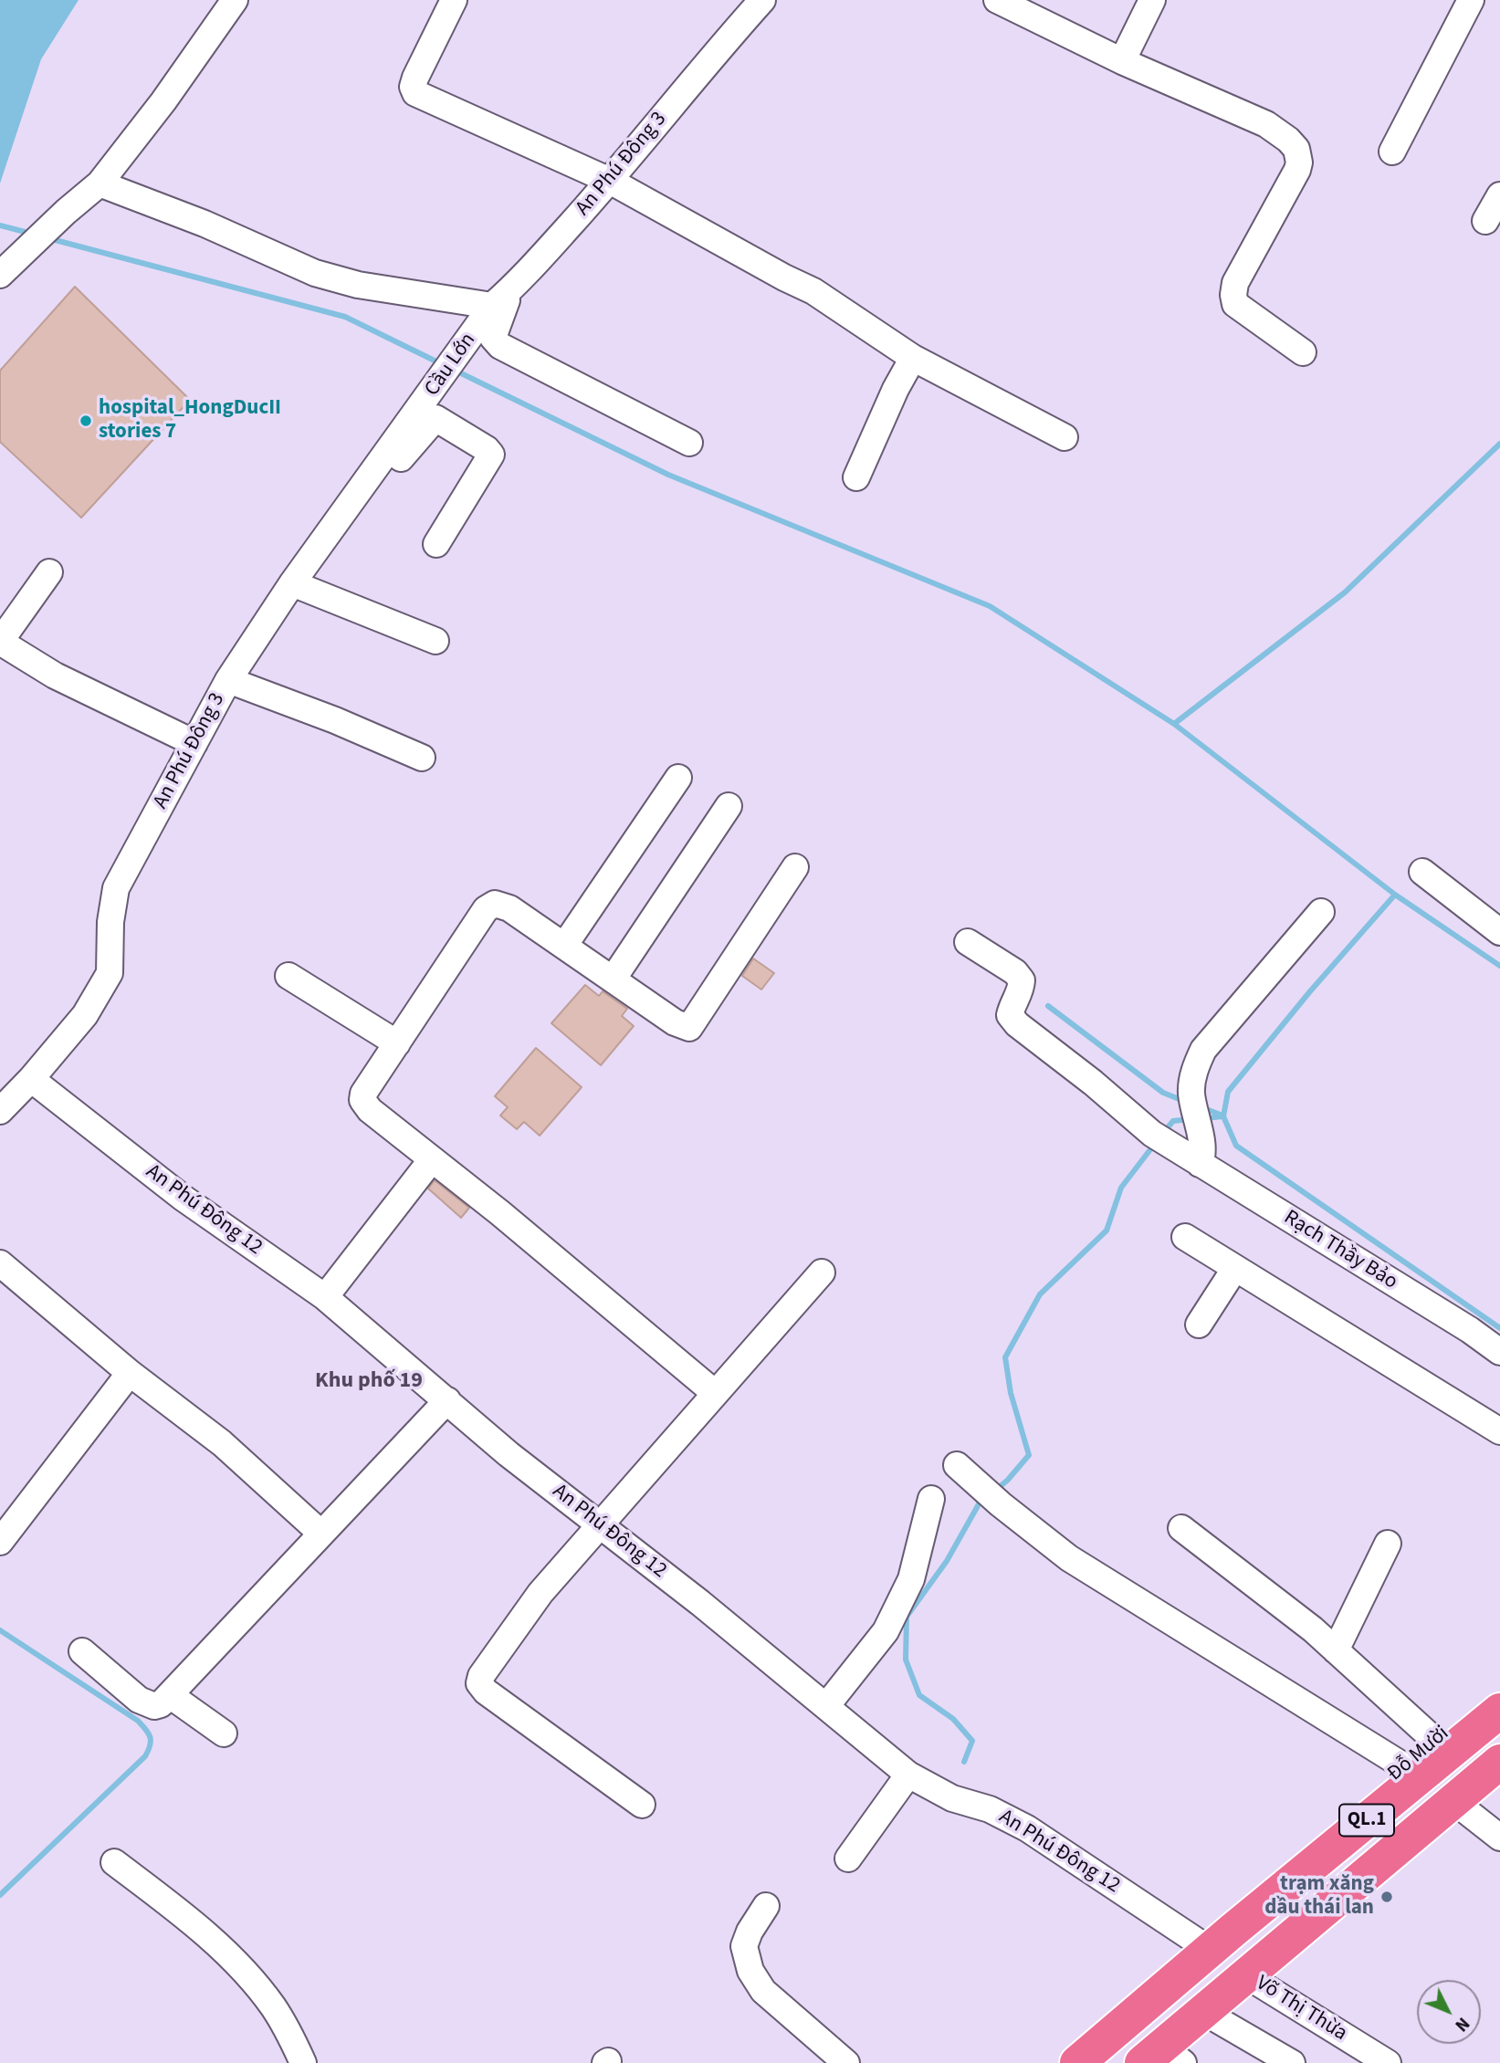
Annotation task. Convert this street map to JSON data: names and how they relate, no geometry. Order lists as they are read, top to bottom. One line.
{"streets":{"highway":["Đỗ Mười","QL.1"],"street":["An Phú Đông 3","Cầu Lớn","An Phú Đông 12","Rạch Thầy Bảo","Võ Thị Thừa"]},"crossings":[["An Phú Đông 3","Cầu Lớn"],["An Phú Đông 3","An Phú Đông 12"],["An Phú Đông 12","Đỗ Mười"],["QL.1","Võ Thị Thừa"]],"districts":["Khu phố 19"],"places":["hospital_HongDucII stories 7","trạm xăng dầu thái lan"],"north":"bottom right"}
